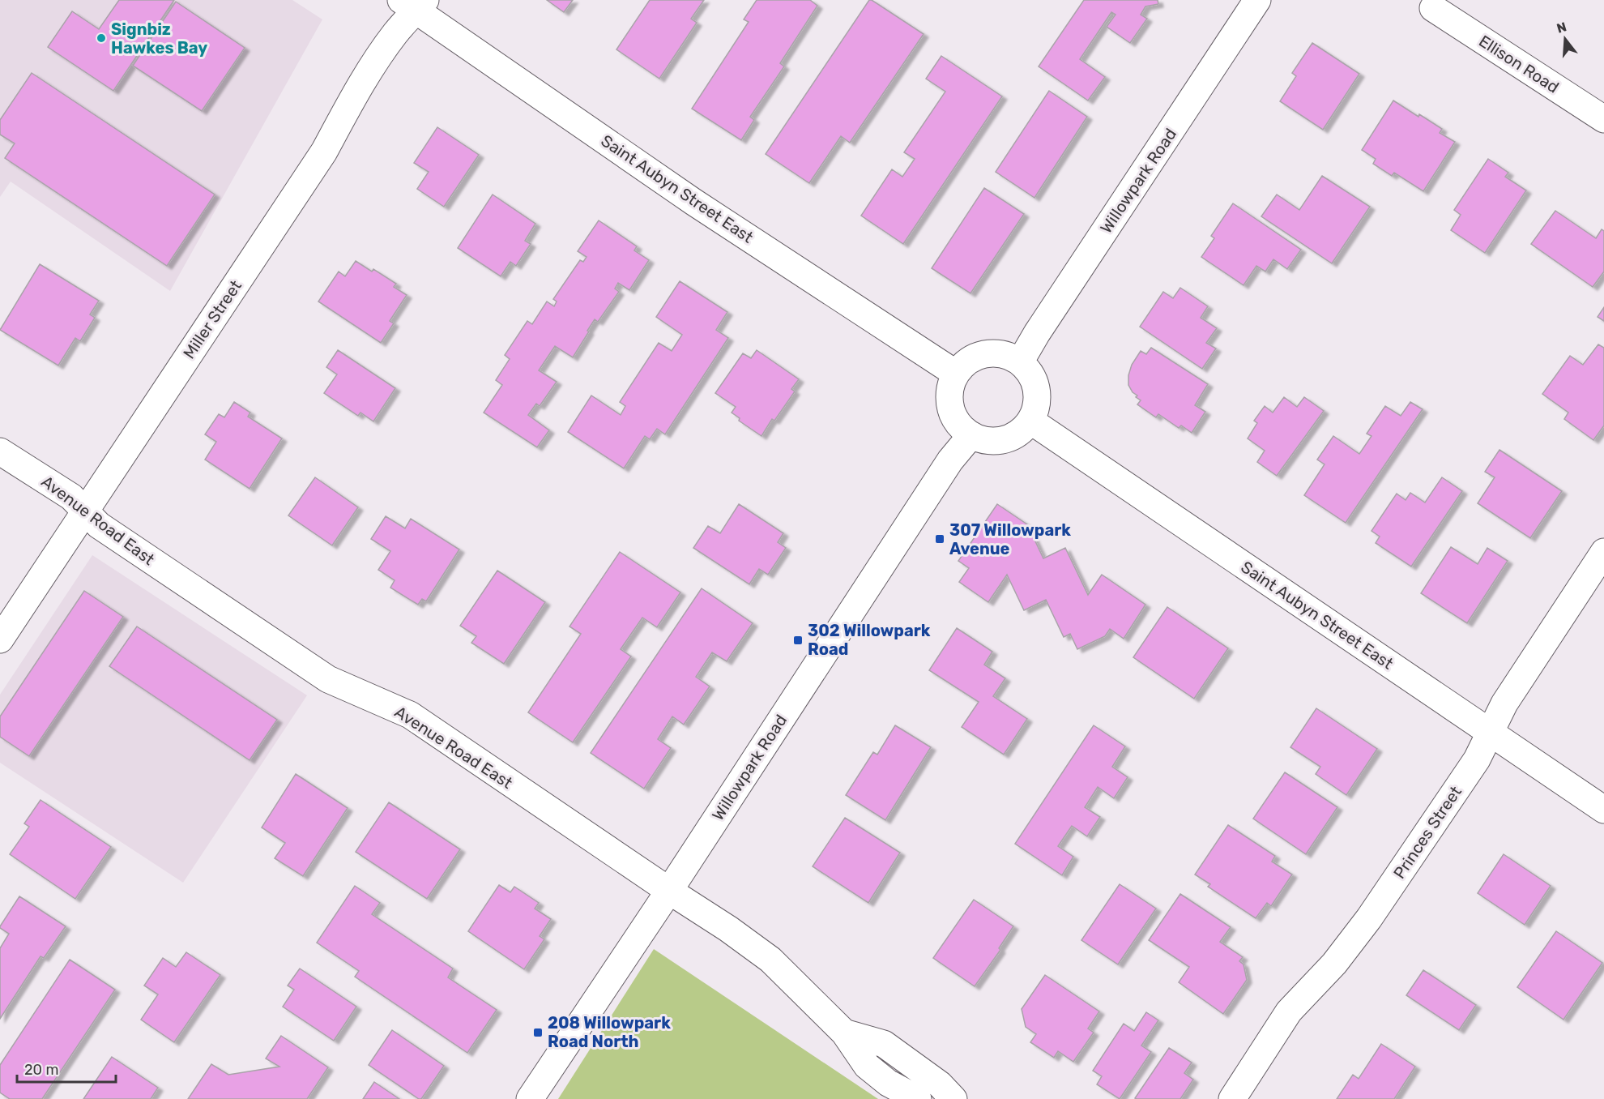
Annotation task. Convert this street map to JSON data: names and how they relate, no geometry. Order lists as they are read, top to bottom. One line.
{"streets":{"street":["Ellison Road","Willowpark Road","Saint Aubyn Street East","Miller Street","Avenue Road East","Princes Street"]},"crossings":[["Willowpark Road","Saint Aubyn Street East"],["Willowpark Road","Avenue Road East"],["Saint Aubyn Street East","Miller Street"],["Saint Aubyn Street East","Princes Street"],["Miller Street","Avenue Road East"]],"places":{"other":["Signbiz Hawkes Bay"],"transit":["307 Willowpark Avenue","302 Willowpark Road","208 Willowpark Road North"]},"scale_bar":"20 m","north":"top"}
